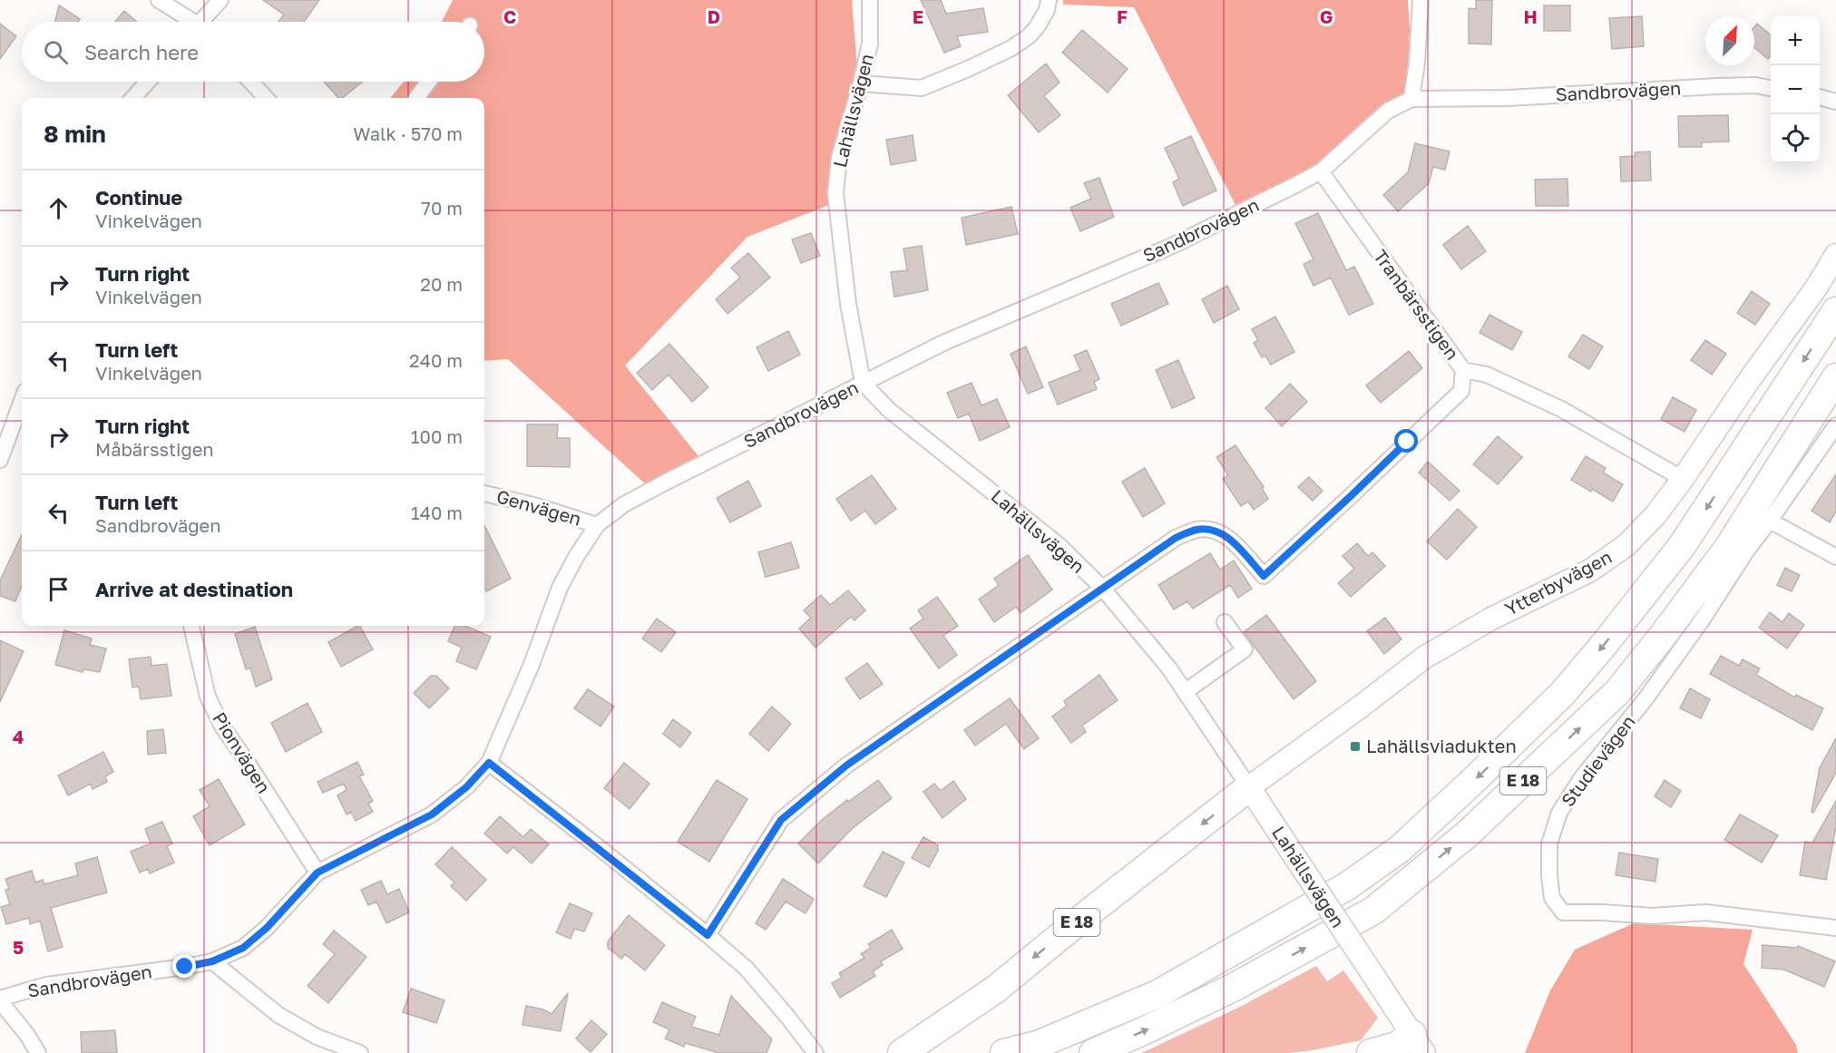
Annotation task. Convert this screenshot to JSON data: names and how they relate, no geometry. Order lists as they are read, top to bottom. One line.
{"streets":{"highway":["E 18"],"street":["Sandbrovägen","Lahällsvägen","Tranbärsstigen","Genvägen","Ytterbyvägen","Pionvägen","Studievägen"]},"crossings":[["Sandbrovägen","Lahällsvägen"],["Sandbrovägen","Tranbärsstigen"],["Sandbrovägen","Genvägen"],["Sandbrovägen","Pionvägen"],["Lahällsvägen","Ytterbyvägen"],["Lahällsvägen","E 18"],["Tranbärsstigen","Ytterbyvägen"],["Ytterbyvägen","E 18"]],"places":{"transit":["Lahällsviadukten"]},"north":"top right","page":{"map_buttons":["+","−"],"search":"Search here","heading":["8 min","Walk · 570 m"],"list":[["Continue","Vinkelvägen","70 m"],["Turn right","Vinkelvägen","20 m"],["Turn left","Vinkelvägen","240 m"],["Turn right","Måbärsstigen","100 m"],["Turn left","Sandbrovägen","140 m"],"Arrive at destination"]},"grid":{"columns":["C","D","E","F","G","H"],"rows":["4","5"]}}
